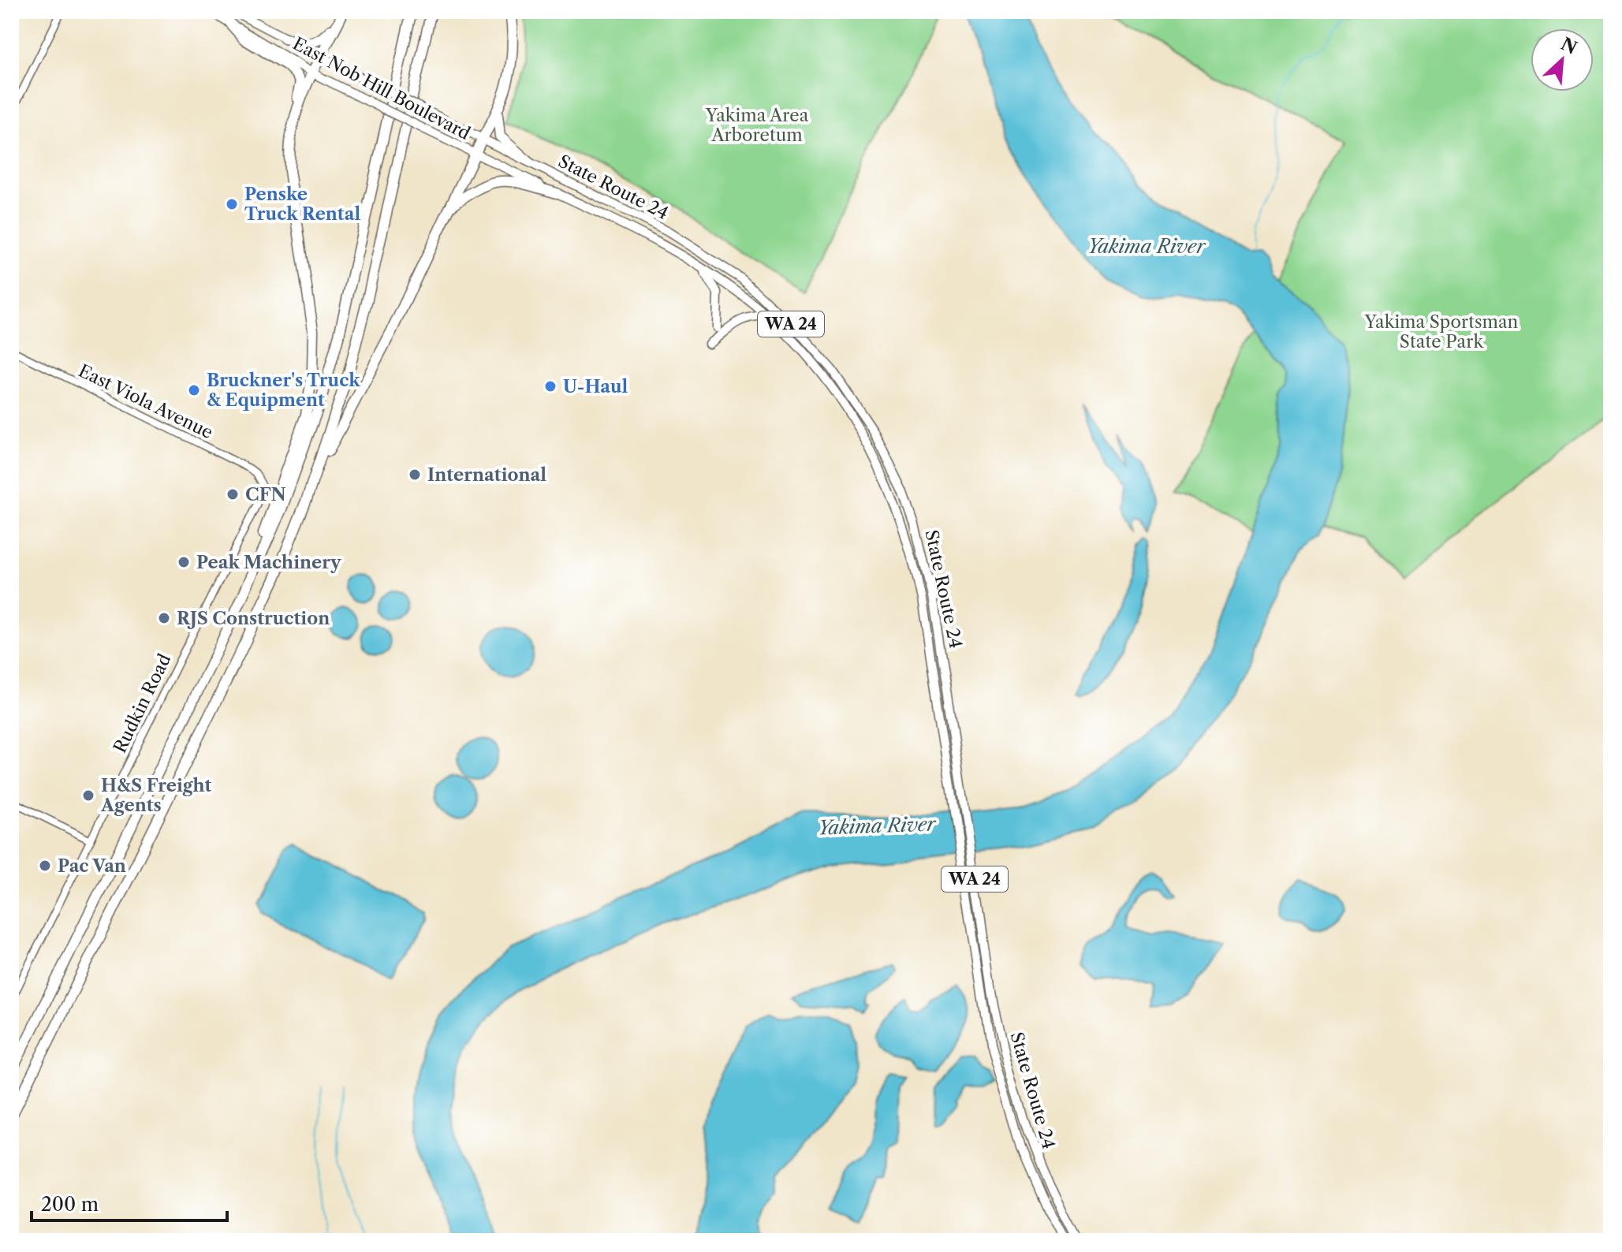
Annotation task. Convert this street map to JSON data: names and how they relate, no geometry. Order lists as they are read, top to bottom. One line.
{"streets":{"highway":["WA 24"],"main road":["East Nob Hill Boulevard","State Route 24"],"street":["East Viola Avenue","Rudkin Road"]},"crossings":[["East Nob Hill Boulevard","State Route 24"],["State Route 24","WA 24"],["East Viola Avenue","Rudkin Road"]],"water":["Yakima River"],"parks":["Yakima Area Arboretum","Yakima Sportsman State Park"],"places":["Penske Truck Rental","U-Haul","Bruckner's Truck & Equipment","International","CFN","Peak Machinery","RJS Construction","H&S Freight Agents","Pac Van"],"scale_bar":"200 m","north":"top right"}
